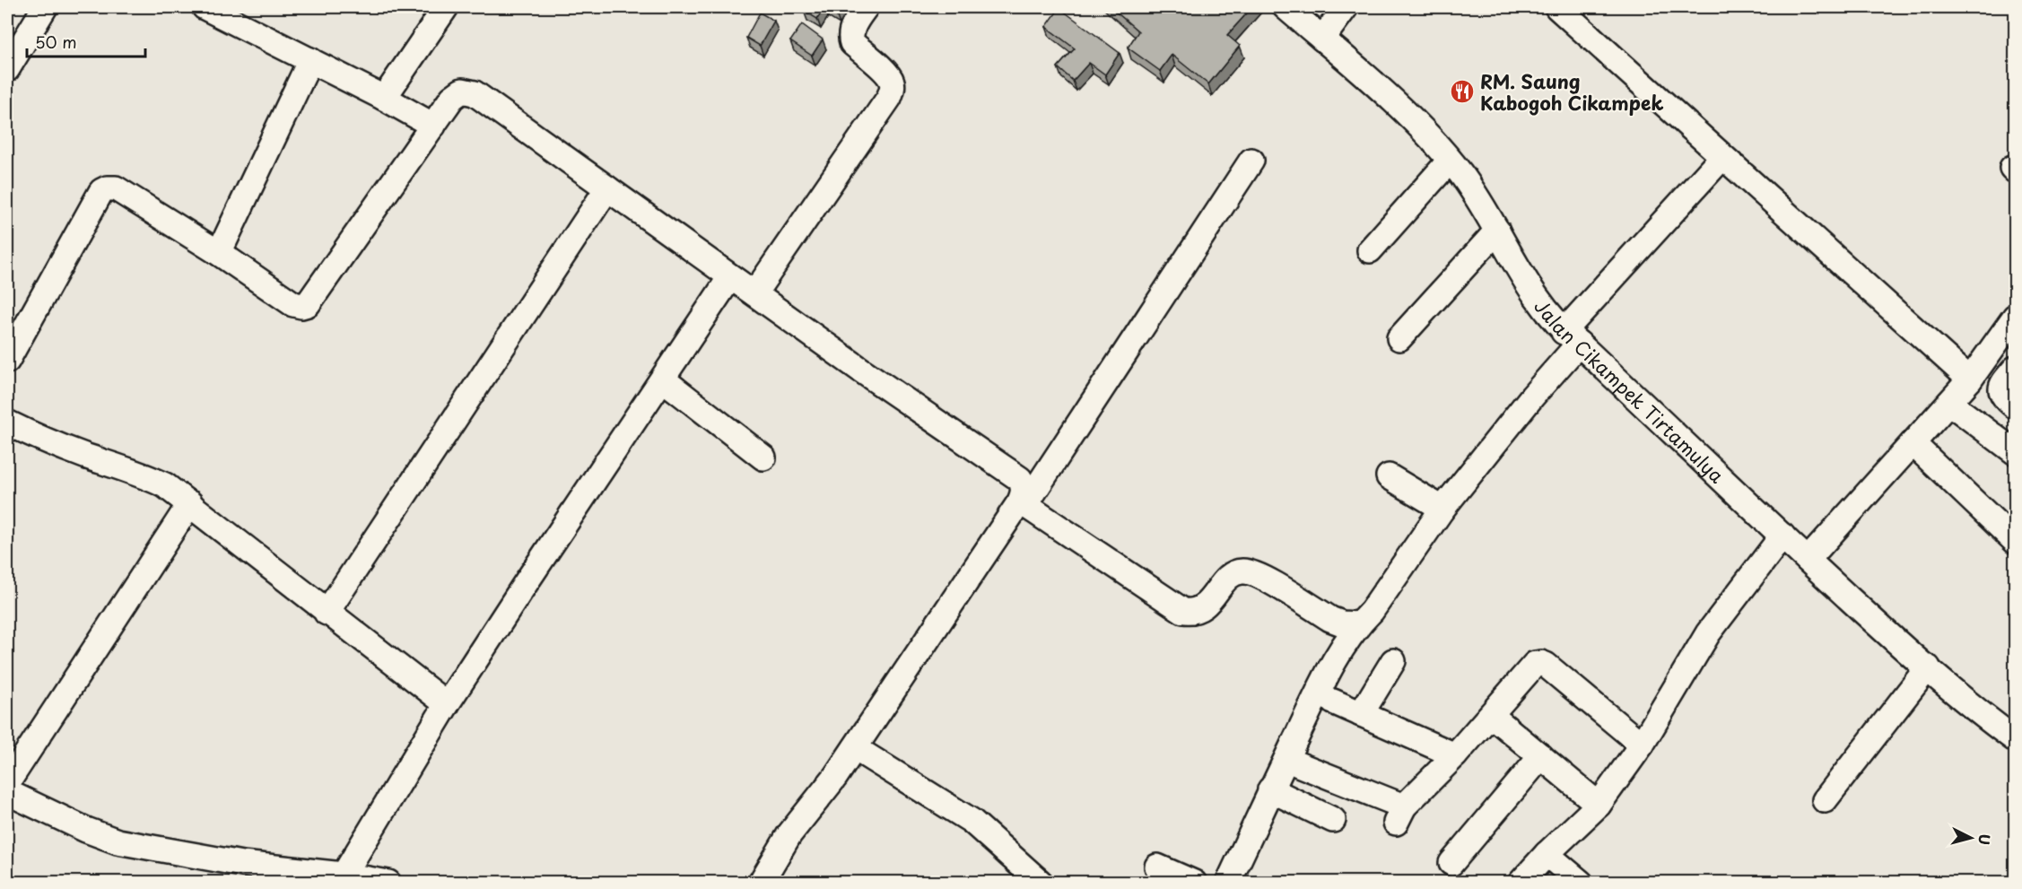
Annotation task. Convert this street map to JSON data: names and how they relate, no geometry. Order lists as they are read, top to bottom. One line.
{"streets":{"street":["Jalan Cikampek Tirtamulya"]},"places":{"restaurant":["RM. Saung Kabogoh Cikampek"]},"scale_bar":"50 m","north":"right"}
